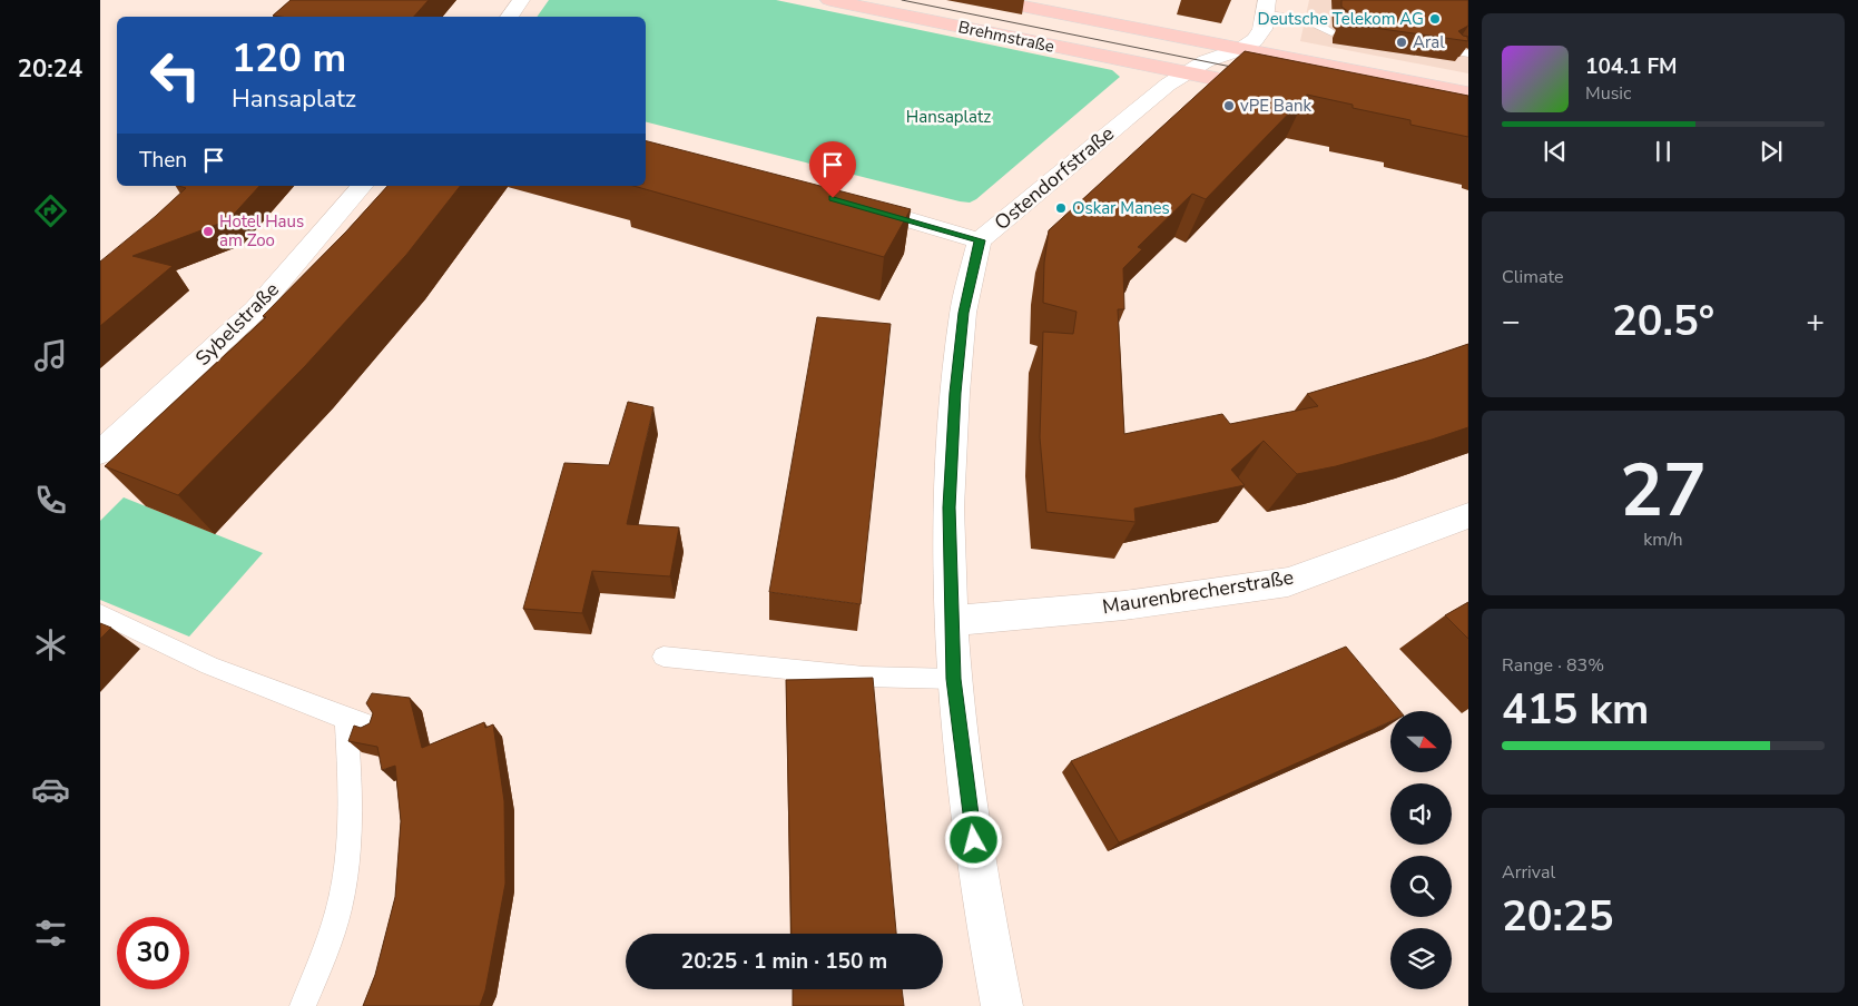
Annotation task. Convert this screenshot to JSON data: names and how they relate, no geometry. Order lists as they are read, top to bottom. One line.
{"streets":{"main road":["Brehmstraße"],"street":["Ostendorfstraße","Sybelstraße","Maurenbrecherstraße"]},"crossings":[["Brehmstraße","Ostendorfstraße"],["Ostendorfstraße","Maurenbrecherstraße"]],"parks":["Hansaplatz"],"places":["Deutsche Telekom AG","Aral","vPE Bank","Oskar Manes","Hotel Haus am Zoo"],"north":"right","page":{"tabs":"20:24","turn":["120 m","Hansaplatz"],"song":["104.1 FM","Music"],"then":"Then","tile":["Climate",["27","km/h"],["Range · 83%","415 km"],["Arrival","20:25"]],"heat":["−","20.5°","+"],"limit":"30","trip":"20:25 · 1 min · 150 m"}}
